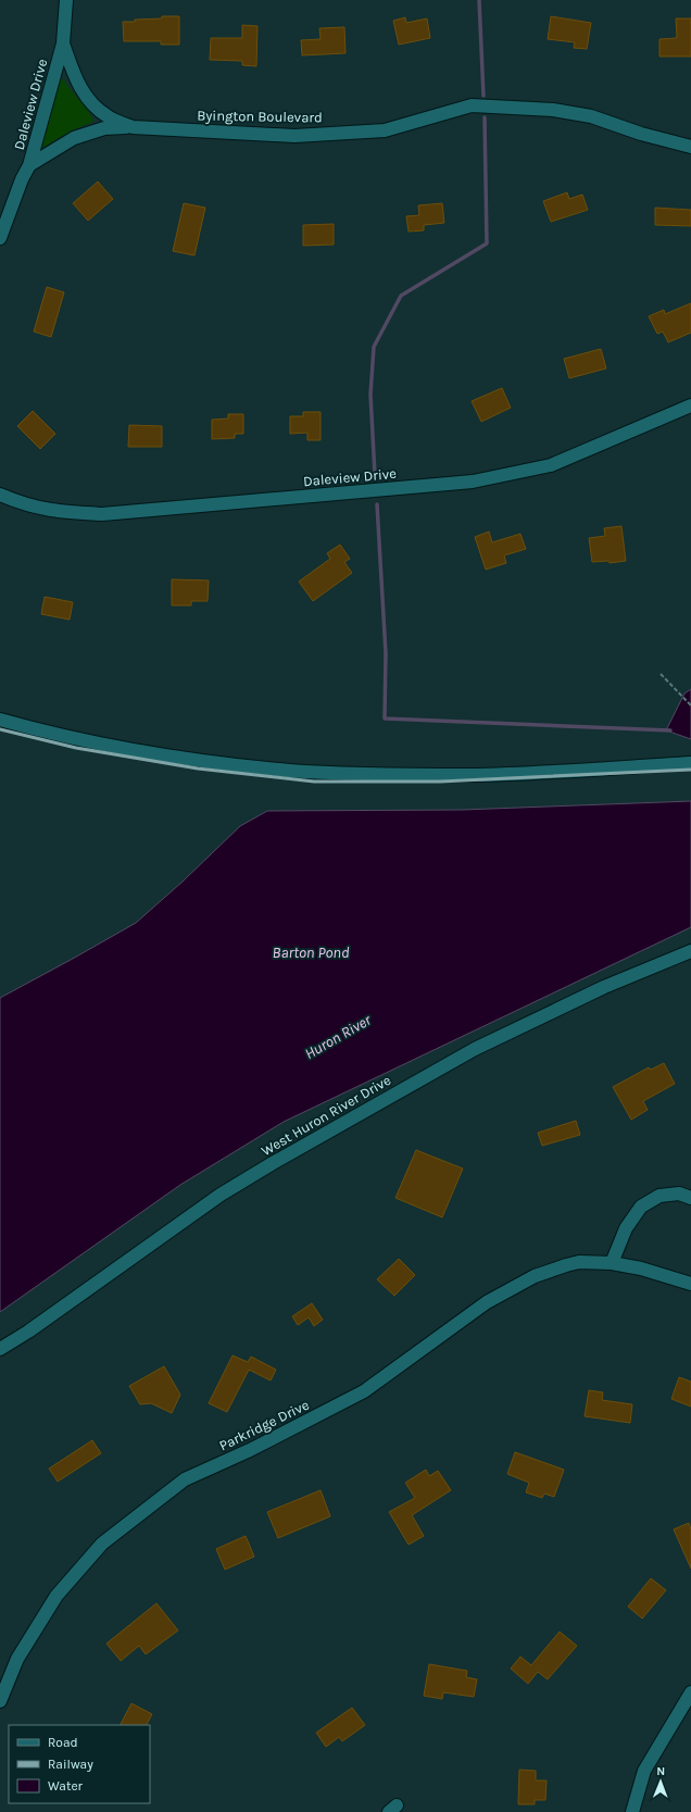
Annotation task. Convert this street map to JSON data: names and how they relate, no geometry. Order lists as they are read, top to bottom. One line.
{"streets":{"street":["Daleview Drive","Byington Boulevard","West Huron River Drive","Parkridge Drive"]},"crossings":[["Daleview Drive","Byington Boulevard"]],"water":["Barton Pond","Huron River"],"legend":["Road","Railway","Water"],"north":"top"}
